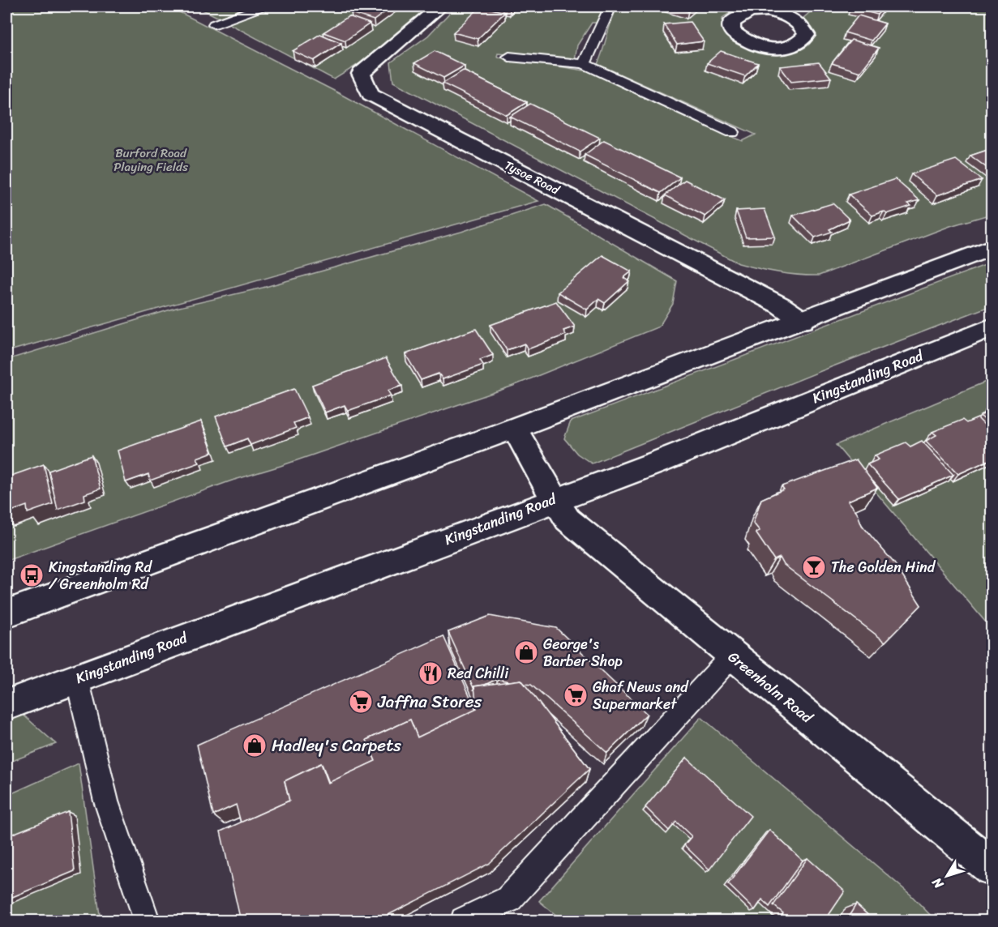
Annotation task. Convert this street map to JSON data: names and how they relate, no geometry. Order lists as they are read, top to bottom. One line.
{"streets":{"main road":["Tysoe Road","Kingstanding Road","Greenholm Road"]},"crossings":[["Kingstanding Road","Greenholm Road"]],"parks":["Burford Road Playing Fields"],"places":{"bar":["The Golden Hind"],"bus stop":["Kingstanding Rd / Greenholm Rd"],"shop":["George's Barber Shop","Hadley's Carpets"],"restaurant":["Red Chilli"],"supermarket":["Ghaf News and Supermarket","Jaffna Stores"]},"north":"bottom left"}
